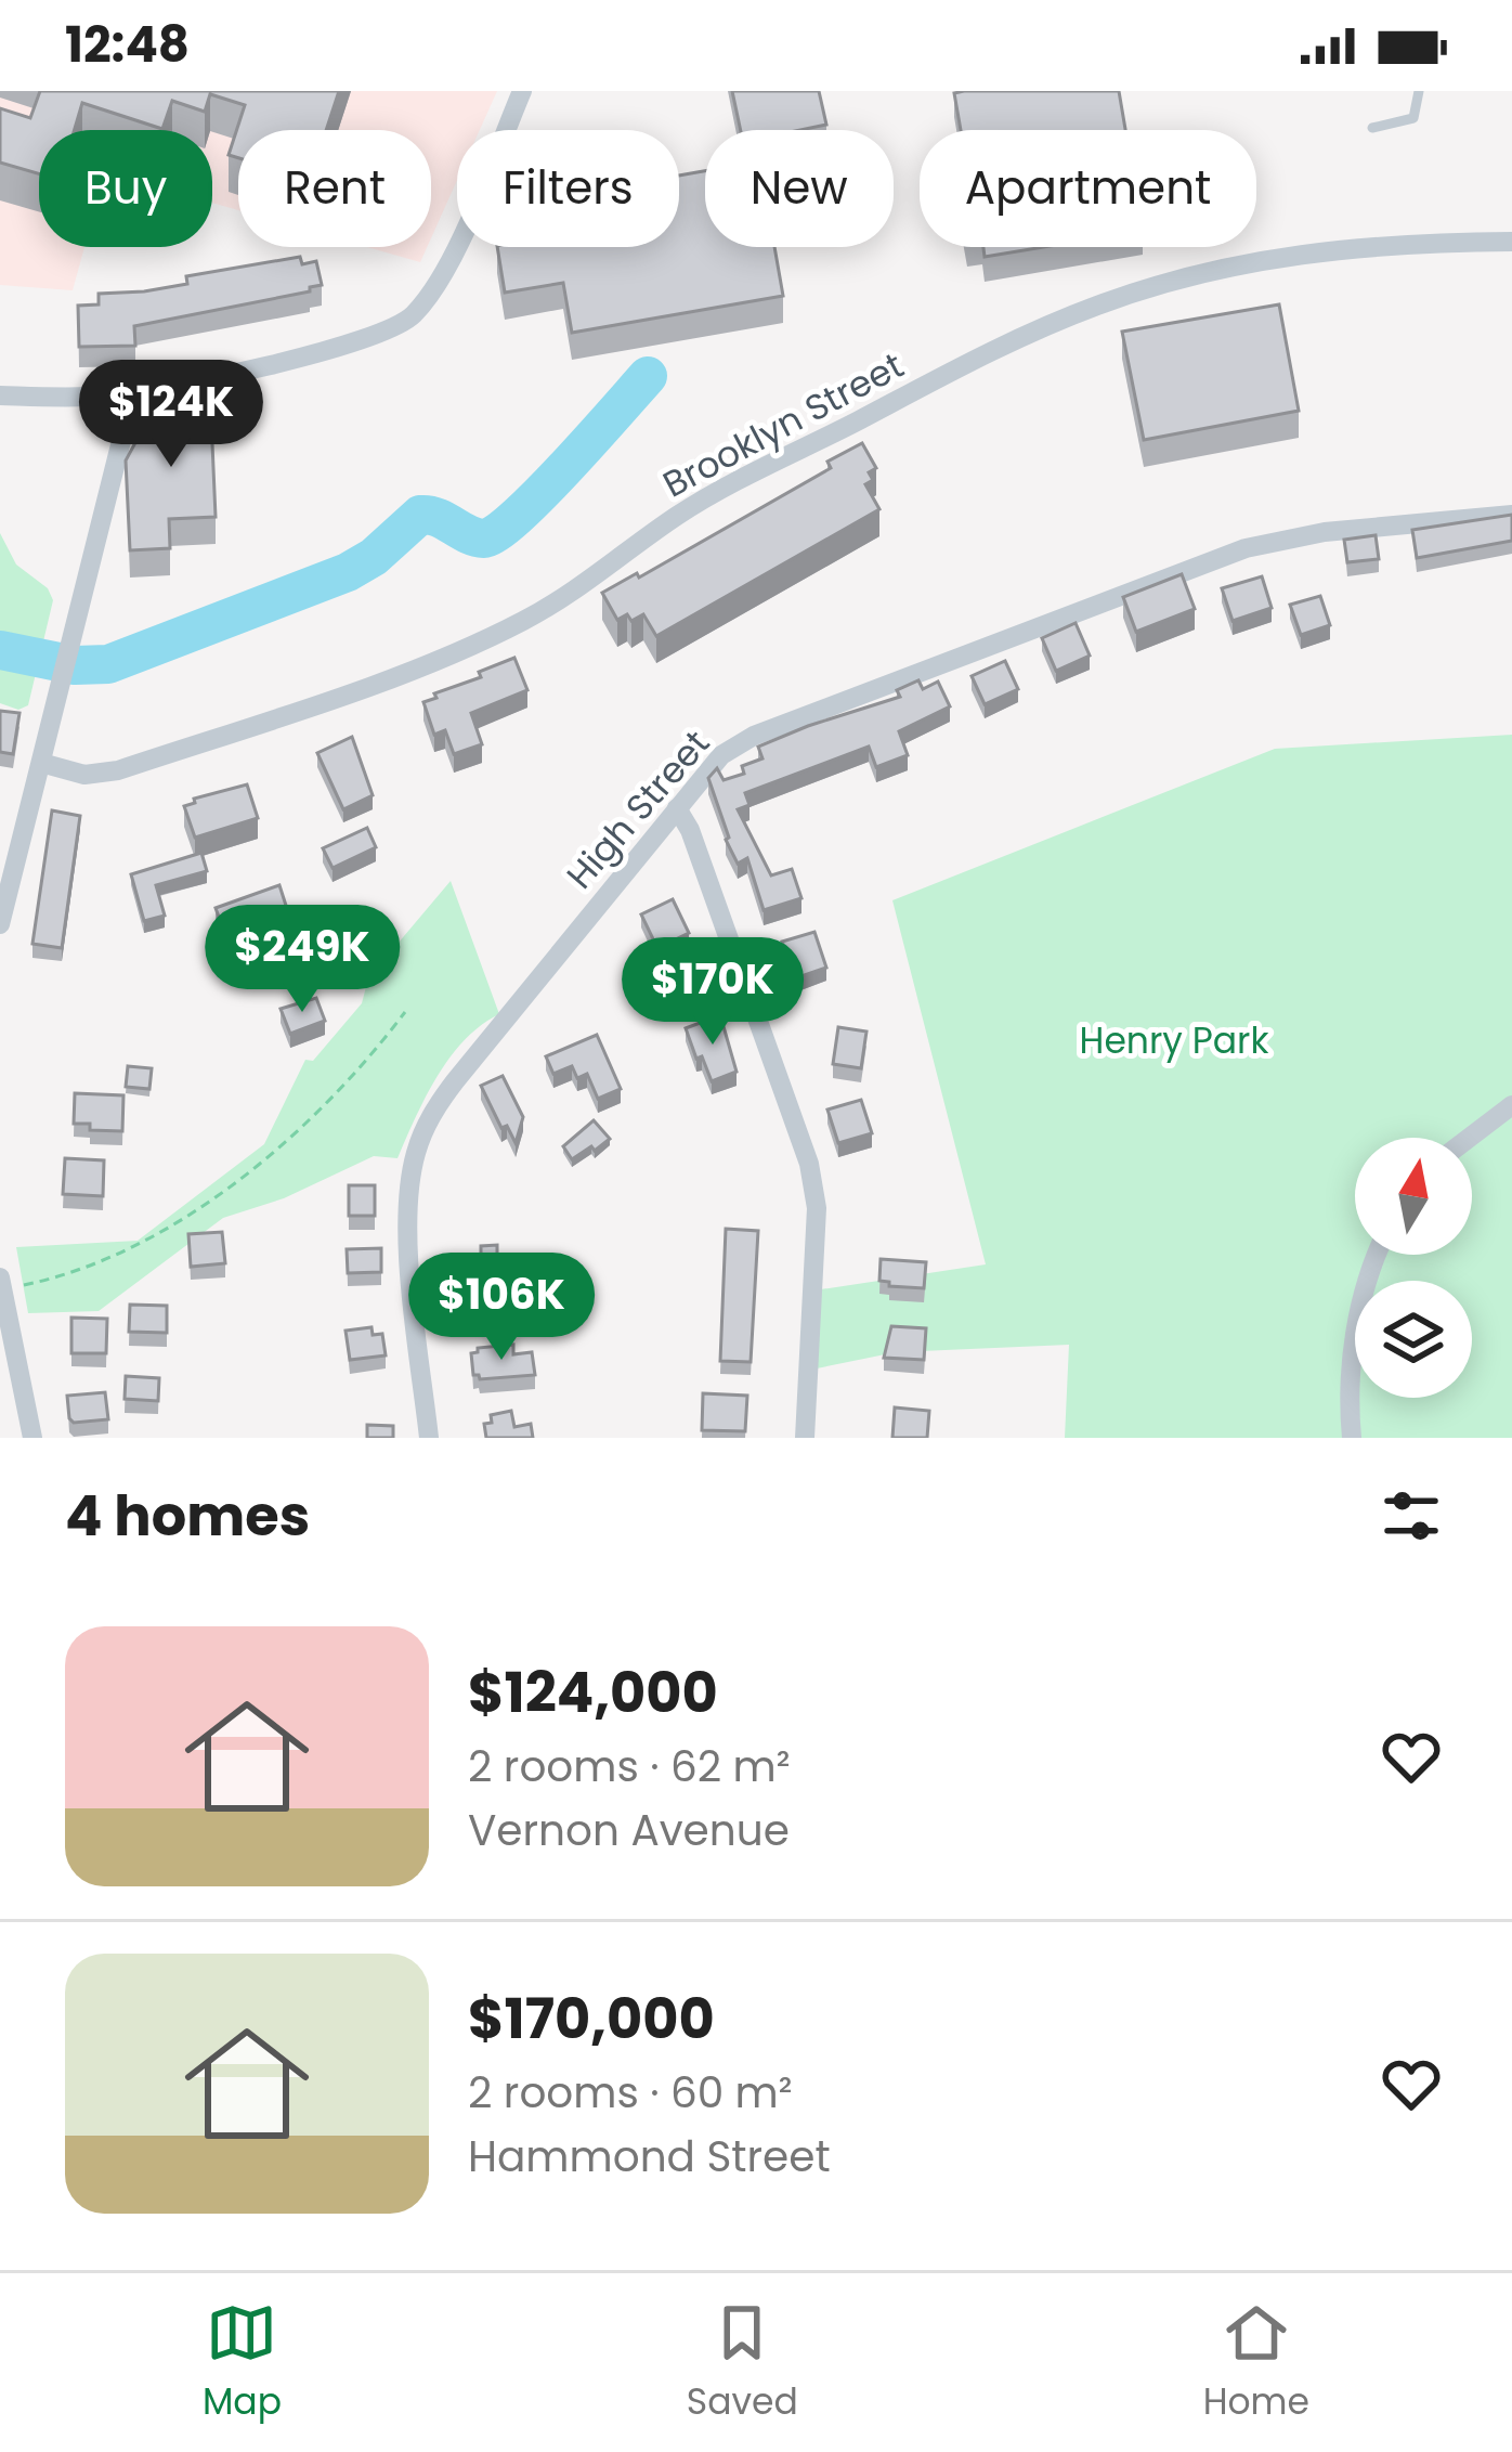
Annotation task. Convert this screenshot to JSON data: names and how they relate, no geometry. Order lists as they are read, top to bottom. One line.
{"streets":{"street":["Brooklyn Street","High Street"]},"parks":["Henry Park"],"north":"top","page":{"status":"12:48","chip":["Buy","Rent","Filters","New","Apartment"],"price":["$124K","$249K","$170K","$106K"],"heading":"4 homes","list":[{"name":"$124,000","note":"2 rooms · 62 m² · Vernon Avenue"},{"name":"$170,000","note":"2 rooms · 60 m² · Hammond Street"}],"tabs":["Map","Saved","Home"]}}
